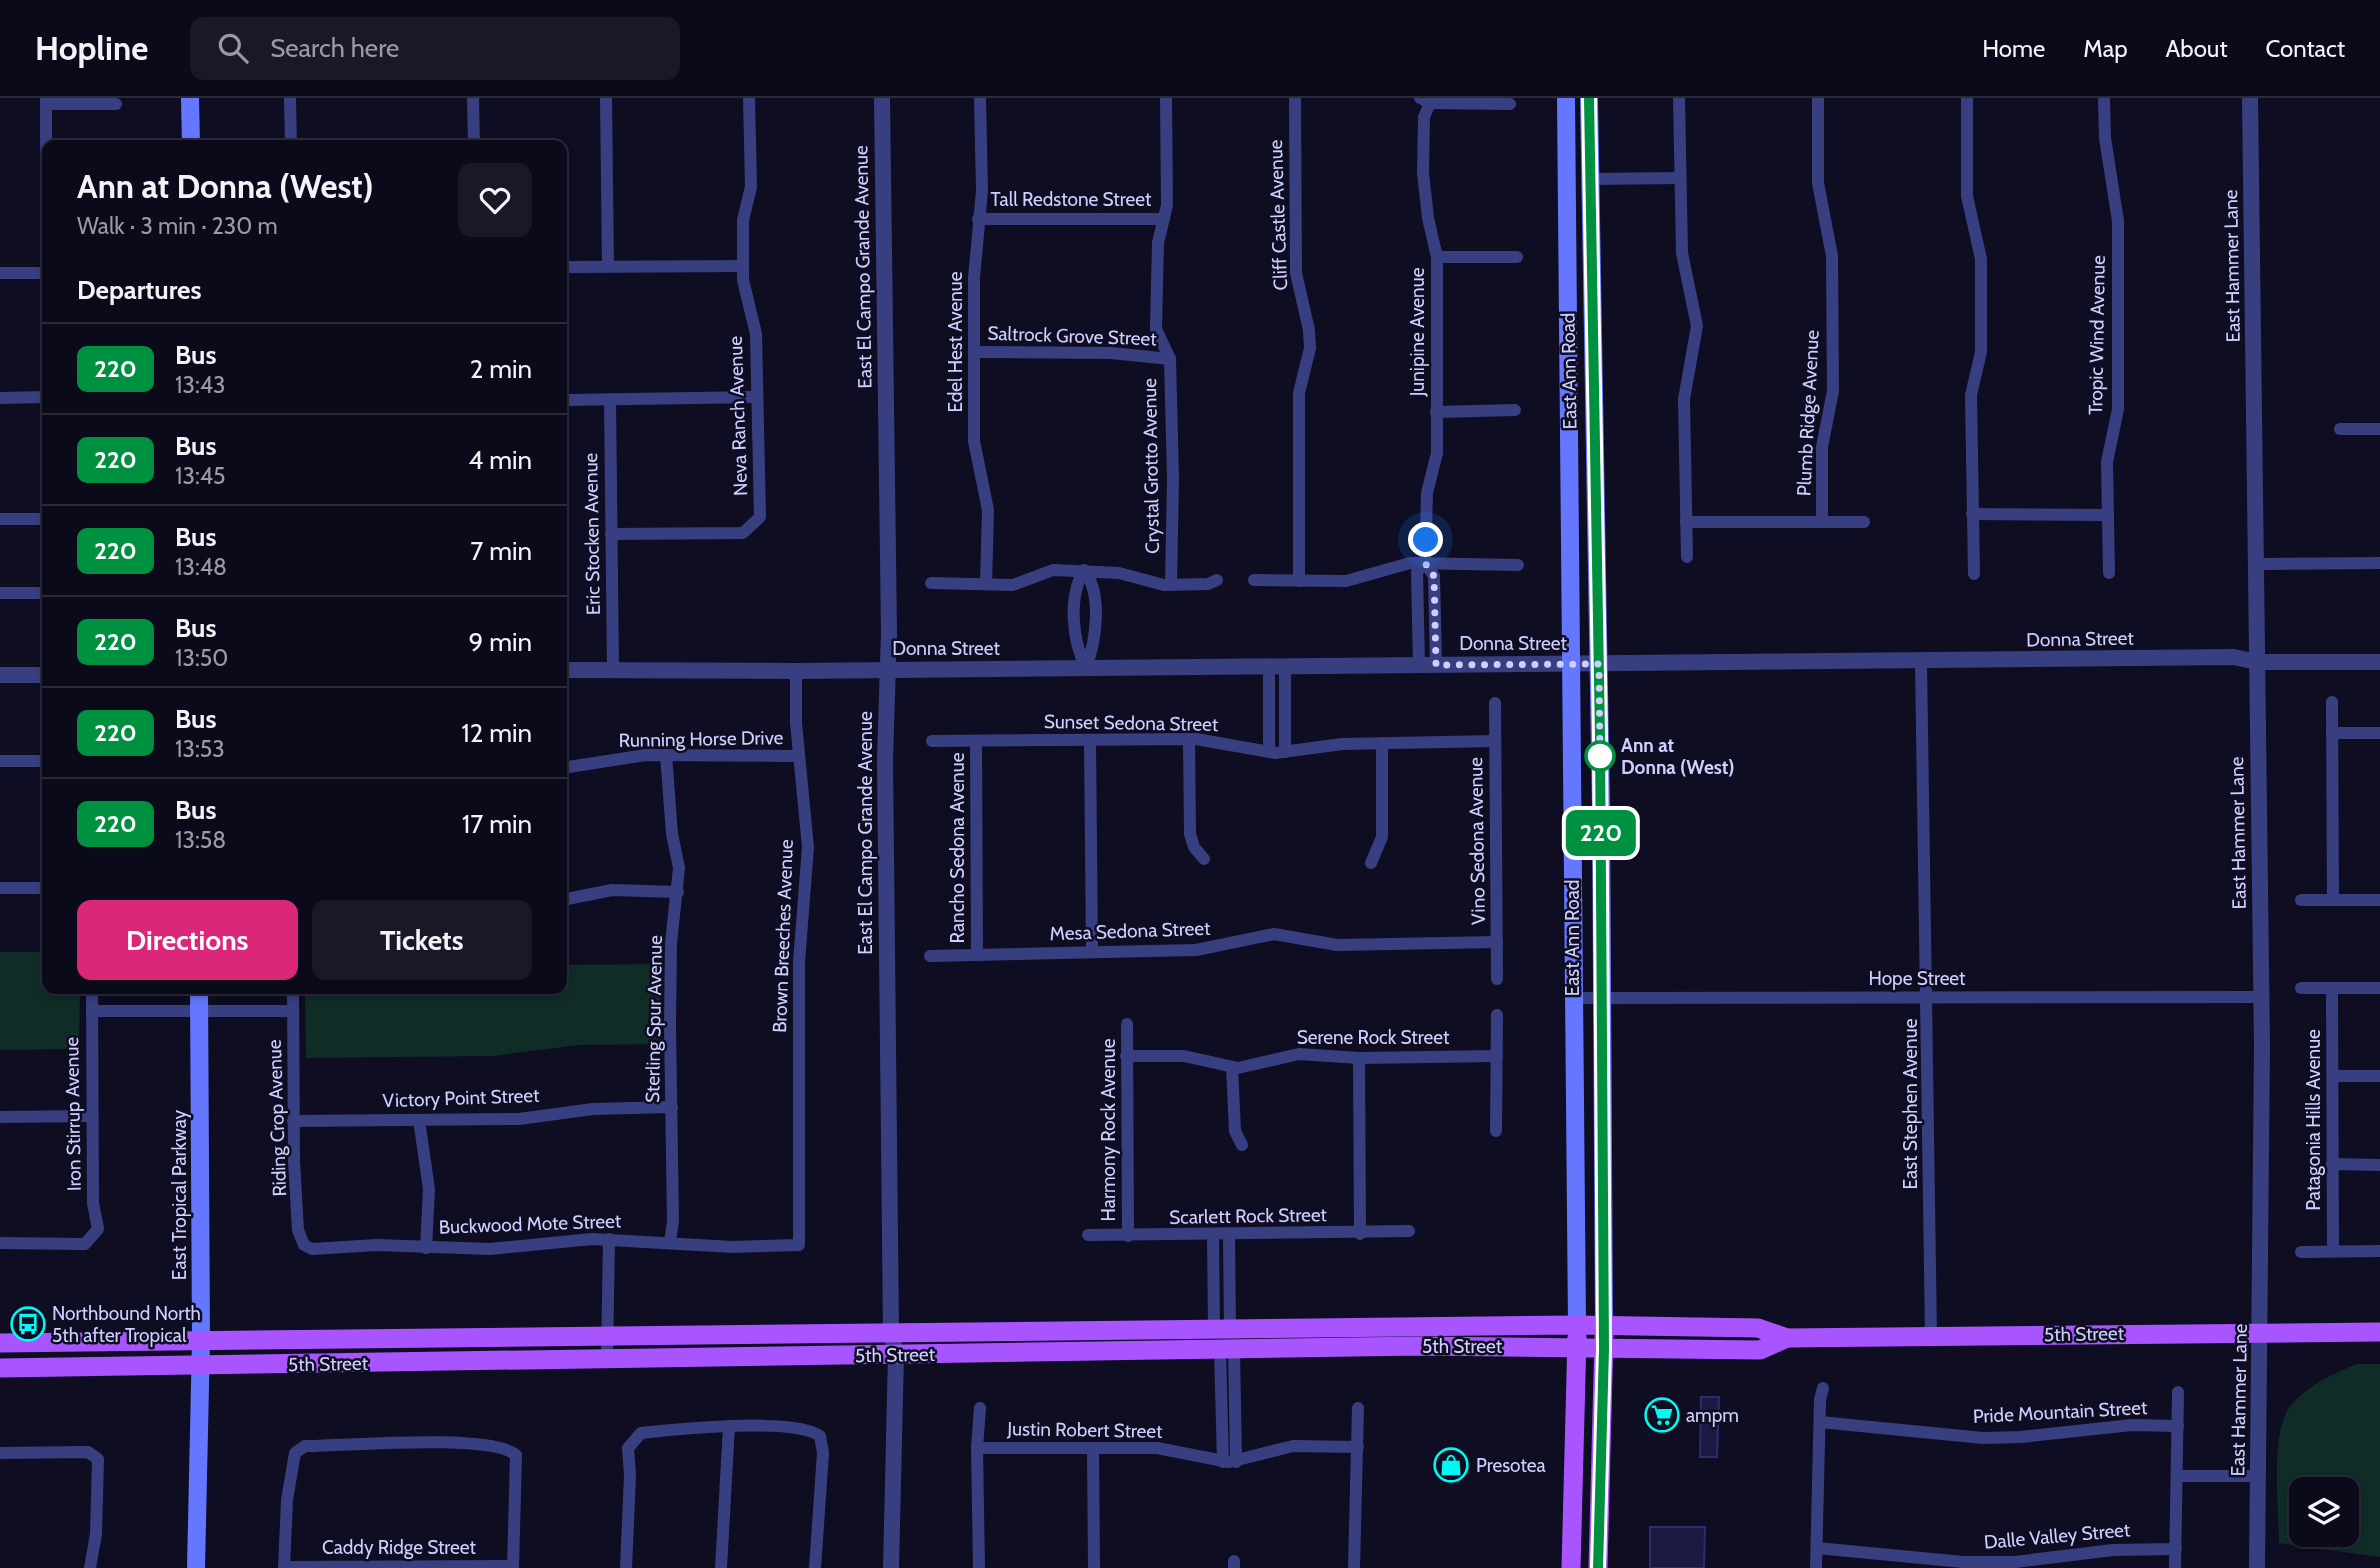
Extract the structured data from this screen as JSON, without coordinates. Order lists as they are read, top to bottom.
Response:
{
  "streets": {
    "main road": ["East Ann Road", "East Tropical Parkway", "5th Street"],
    "street": [
      "Tall Redstone Street",
      "Cliff Castle Avenue",
      "East Hammer Lane",
      "East El Campo Grande Avenue",
      "Junipine Avenue",
      "Tropic Wind Avenue",
      "Saltrock Grove Street",
      "Edel Hest Avenue",
      "Plumb Ridge Avenue",
      "Neva Ranch Avenue",
      "Crystal Grotto Avenue",
      "Eric Stocken Avenue",
      "Donna Street",
      "Sunset Sedona Street",
      "Running Horse Drive",
      "Vino Sedona Avenue",
      "Rancho Sedona Avenue",
      "Mesa Sedona Street",
      "Brown Breeches Avenue",
      "Hope Street",
      "Sterling Spur Avenue",
      "Serene Rock Street",
      "Victory Point Street",
      "East Stephen Avenue",
      "Iron Stirrup Avenue",
      "Riding Crop Avenue",
      "Patagonia Hills Avenue",
      "Harmony Rock Avenue",
      "Scarlett Rock Street",
      "Buckwood Mote Street",
      "Pride Mountain Street",
      "Justin Robert Street",
      "Dalle Valley Street",
      "Caddy Ridge Street"
    ]
  },
  "crossings": [
    ["Tall Redstone Street", "Edel Hest Avenue"],
    ["Tall Redstone Street", "Crystal Grotto Avenue"],
    ["East Hammer Lane", "Donna Street"],
    ["East Hammer Lane", "Hope Street"],
    ["East Hammer Lane", "5th Street"],
    ["East El Campo Grande Avenue", "Donna Street"],
    ["East El Campo Grande Avenue", "5th Street"],
    ["Junipine Avenue", "Donna Street"],
    ["Saltrock Grove Street", "Edel Hest Avenue"],
    ["Saltrock Grove Street", "Crystal Grotto Avenue"],
    ["East Ann Road", "Donna Street"],
    ["East Ann Road", "Hope Street"],
    ["East Ann Road", "5th Street"],
    ["Neva Ranch Avenue", "Eric Stocken Avenue"],
    ["Eric Stocken Avenue", "Donna Street"],
    ["Donna Street", "Brown Breeches Avenue"],
    ["Donna Street", "East Stephen Avenue"],
    ["Sunset Sedona Street", "Vino Sedona Avenue"],
    ["Sunset Sedona Street", "Rancho Sedona Avenue"],
    ["Running Horse Drive", "Brown Breeches Avenue"],
    ["Running Horse Drive", "Sterling Spur Avenue"],
    ["Vino Sedona Avenue", "Mesa Sedona Street"],
    ["Rancho Sedona Avenue", "Mesa Sedona Street"],
    ["Brown Breeches Avenue", "Buckwood Mote Street"],
    ["Hope Street", "East Stephen Avenue"],
    ["Sterling Spur Avenue", "Victory Point Street"],
    ["Sterling Spur Avenue", "Buckwood Mote Street"],
    ["Serene Rock Street", "Harmony Rock Avenue"],
    ["Victory Point Street", "Riding Crop Avenue"],
    ["East Stephen Avenue", "5th Street"],
    ["Riding Crop Avenue", "Buckwood Mote Street"],
    ["Harmony Rock Avenue", "Scarlett Rock Street"],
    ["East Tropical Parkway", "5th Street"]
  ],
  "places": {
    "other": ["Ann at Donna (West)"],
    "bus stop": ["Northbound North 5th after Tropical"],
    "supermarket": ["ampm"],
    "shop": ["Presotea"]
  },
  "lines": ["bus line 220"],
  "page": {
    "header": "Hopline",
    "search": "Search here",
    "nav": [
      "Home",
      "Map",
      "About",
      "Contact"
    ],
    "on_map": "220",
    "heading": [
      ["Ann at Donna (West)", "Walk · 3 min · 230 m"],
      "Departures"
    ],
    "list": [
      {
        "mark": "220",
        "name": "Bus",
        "note": "13:43",
        "value": "2 min"
      },
      {
        "mark": "220",
        "name": "Bus",
        "note": "13:45",
        "value": "4 min"
      },
      {
        "mark": "220",
        "name": "Bus",
        "note": "13:48",
        "value": "7 min"
      },
      {
        "mark": "220",
        "name": "Bus",
        "note": "13:50",
        "value": "9 min"
      },
      {
        "mark": "220",
        "name": "Bus",
        "note": "13:53",
        "value": "12 min"
      },
      {
        "mark": "220",
        "name": "Bus",
        "note": "13:58",
        "value": "17 min"
      }
    ],
    "buttons": ["Directions", "Tickets"]
  }
}
